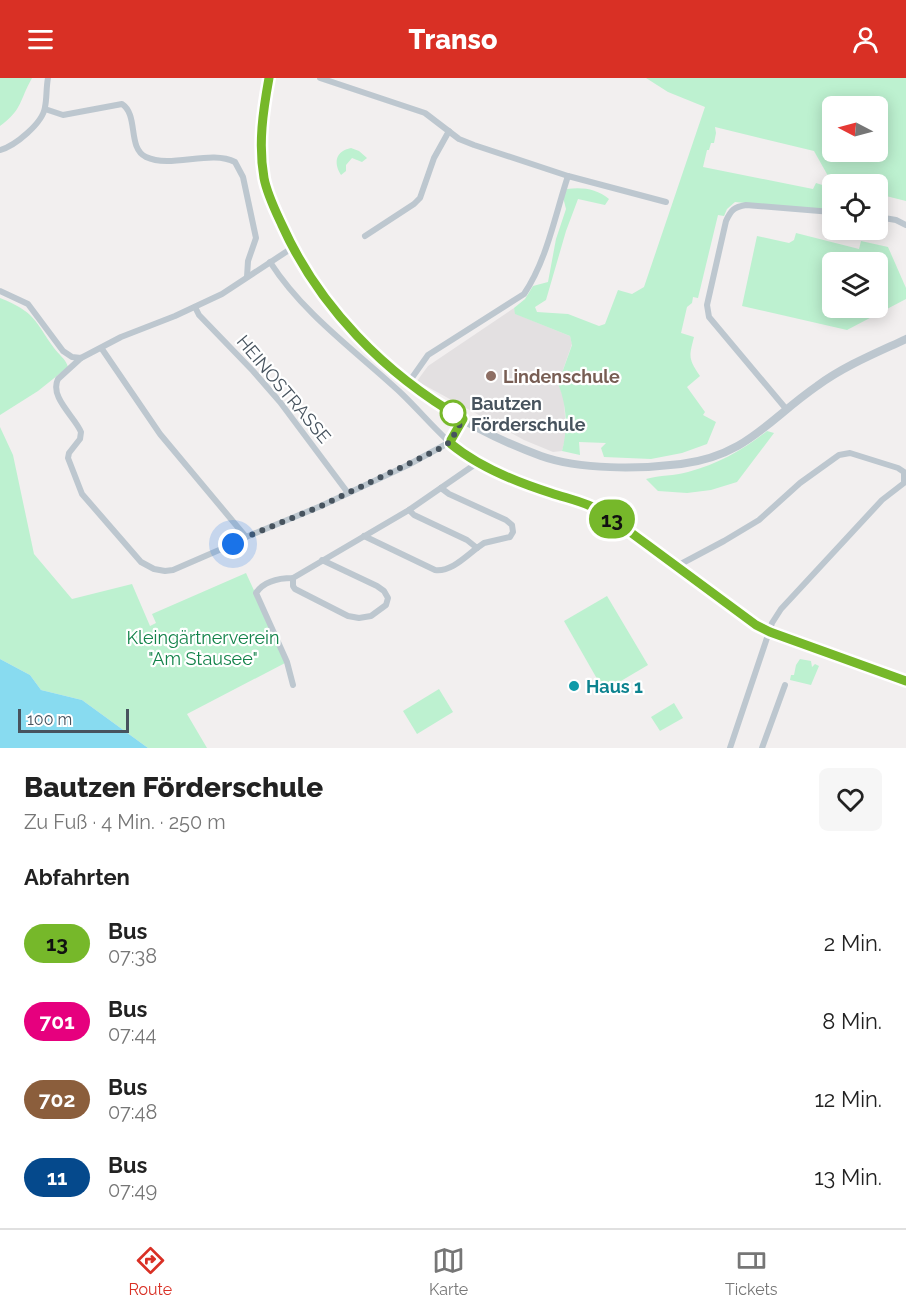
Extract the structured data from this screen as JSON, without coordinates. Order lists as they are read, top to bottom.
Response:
{
  "streets": {
    "street": ["HEINOSTRASSE"]
  },
  "parks": ["Kleingärtnerverein \"Am Stausee\""],
  "places": ["Lindenschule", "Bautzen Förderschule", "Haus 1"],
  "lines": ["bus line 13"],
  "scale_bar": "100 m",
  "north": "left",
  "page": {
    "header": "Transo",
    "on_map": "13",
    "scale": "100 m",
    "heading": [
      ["Bautzen Förderschule", "Zu Fuß · 4 Min. · 250 m"],
      "Abfahrten"
    ],
    "list": [
      {
        "mark": "13",
        "name": "Bus",
        "note": "07:38",
        "value": "2 Min."
      },
      {
        "mark": "701",
        "name": "Bus",
        "note": "07:44",
        "value": "8 Min."
      },
      {
        "mark": "702",
        "name": "Bus",
        "note": "07:48",
        "value": "12 Min."
      },
      {
        "mark": "11",
        "name": "Bus",
        "note": "07:49",
        "value": "13 Min."
      }
    ],
    "tabs": ["Route", "Karte", "Tickets"]
  }
}
